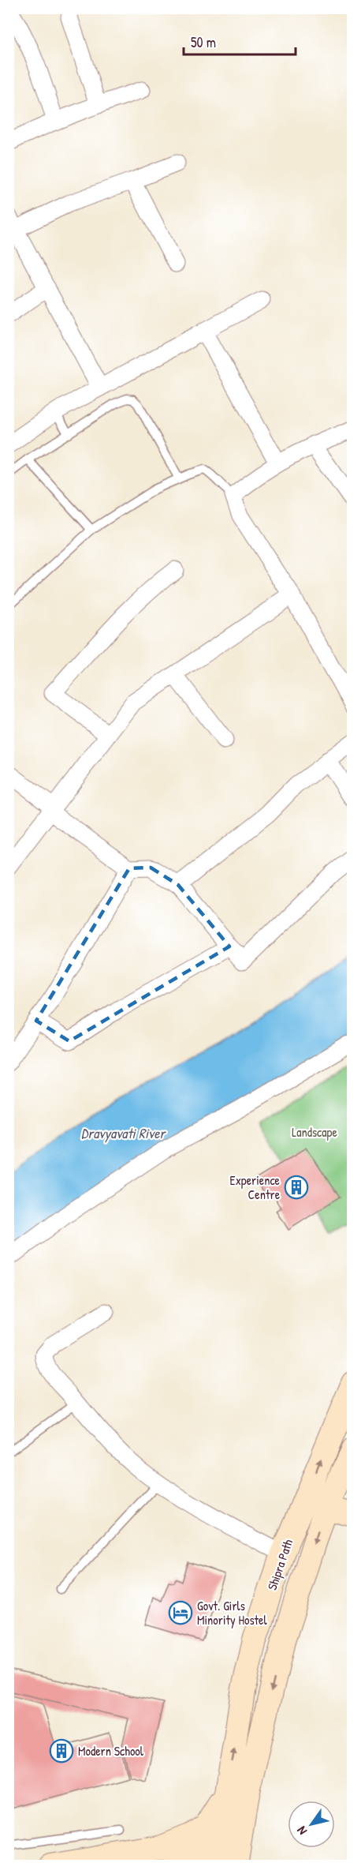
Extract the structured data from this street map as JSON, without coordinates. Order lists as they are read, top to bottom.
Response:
{
  "streets": {
    "street": ["Shipra Path"]
  },
  "water": ["Dravyavati River"],
  "parks": ["Landscape"],
  "places": {
    "building": ["Experience Centre", "Modern School"],
    "hotel": ["Govt. Girls Minority Hostel"]
  },
  "scale_bar": "50 m",
  "north": "bottom left"
}
